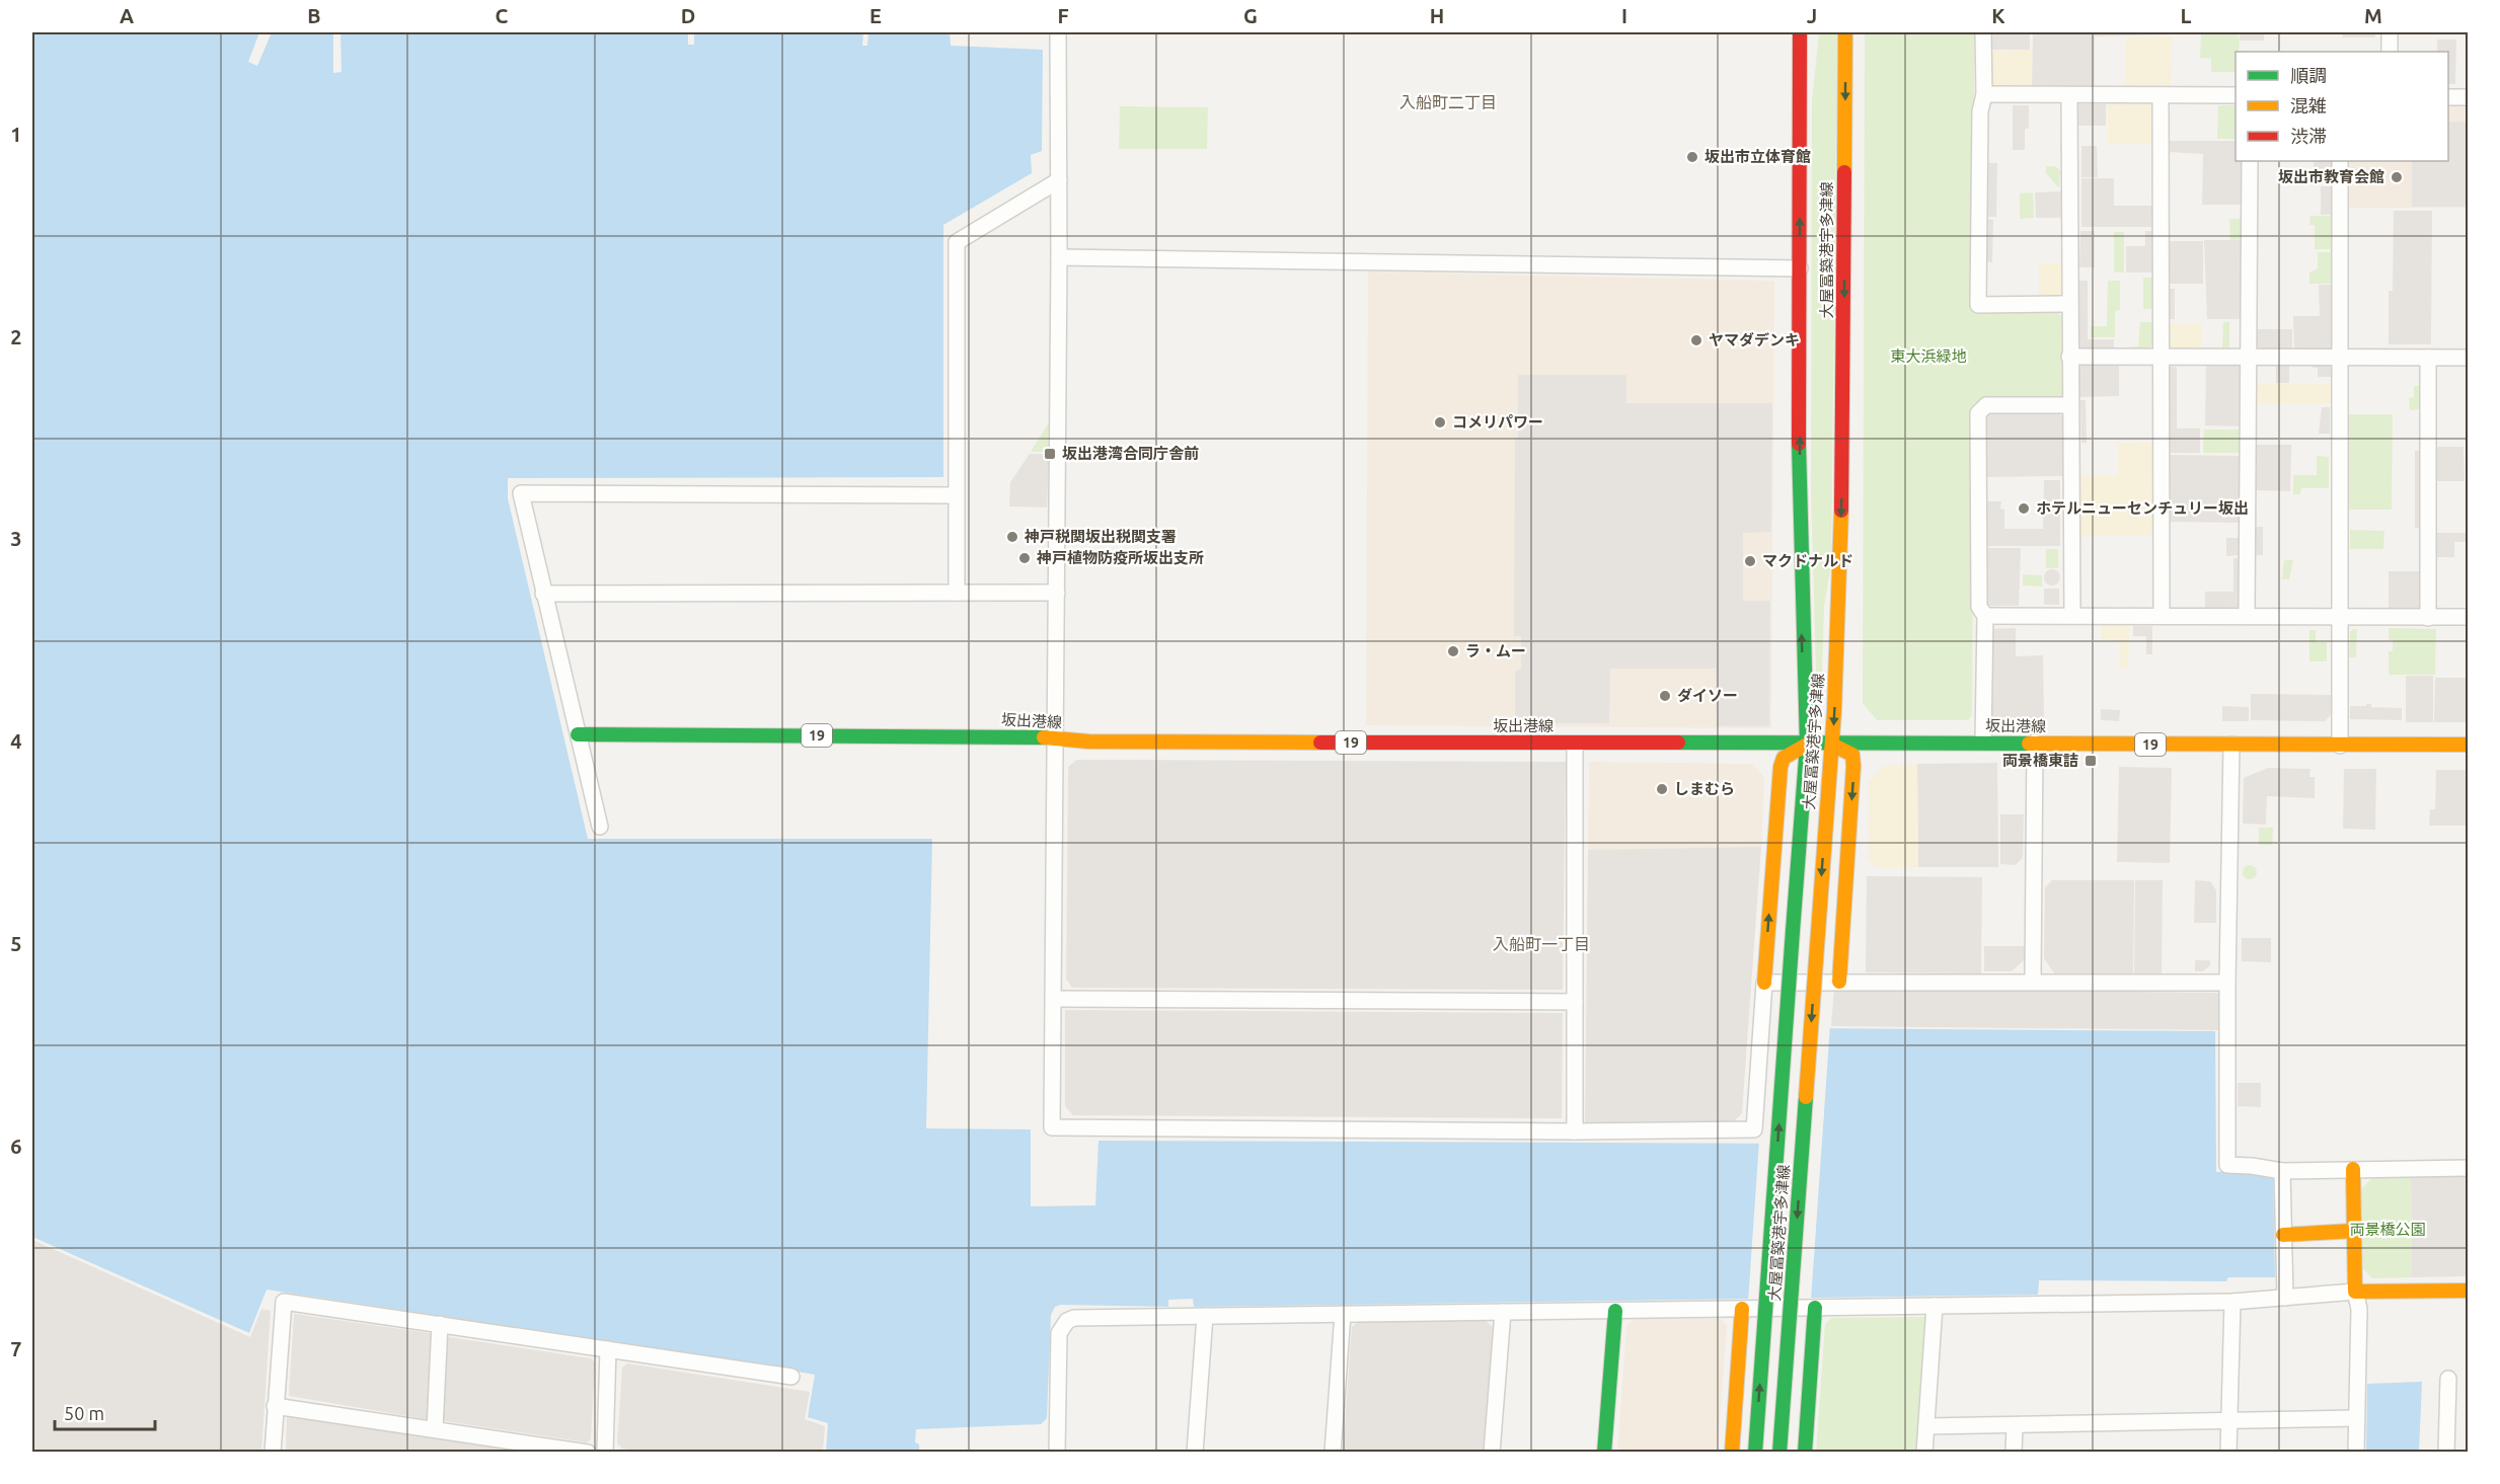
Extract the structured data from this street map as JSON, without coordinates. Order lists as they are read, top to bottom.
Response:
{
  "streets": {
    "main road": ["大屋冨築港宇多津線", "坂出港線", "19"]
  },
  "crossings": [
    ["大屋冨築港宇多津線", "坂出港線"]
  ],
  "districts": ["入船町二丁目", "入船町一丁目"],
  "parks": ["東大浜緑地", "両景橋公園"],
  "places": {
    "other": [
      "坂出市立体育館",
      "坂出市教育会館",
      "ヤマダデンキ",
      "コメリパワー",
      "ホテルニューセンチュリー坂出",
      "神戸税関坂出税関支署",
      "神戸植物防疫所坂出支所",
      "マクドナルド",
      "ラ・ムー",
      "ダイソー",
      "しまむら"
    ],
    "transit": ["坂出港湾合同庁舎前", "両景橋東詰"]
  },
  "legend": ["順調", "混雑", "渋滞"],
  "scale_bar": "50 m",
  "grid": {
    "columns": [
      "A",
      "B",
      "C",
      "D",
      "E",
      "F",
      "G",
      "H",
      "I",
      "J",
      "K",
      "L",
      "M"
    ],
    "rows": [
      "1",
      "2",
      "3",
      "4",
      "5",
      "6",
      "7"
    ]
  }
}
